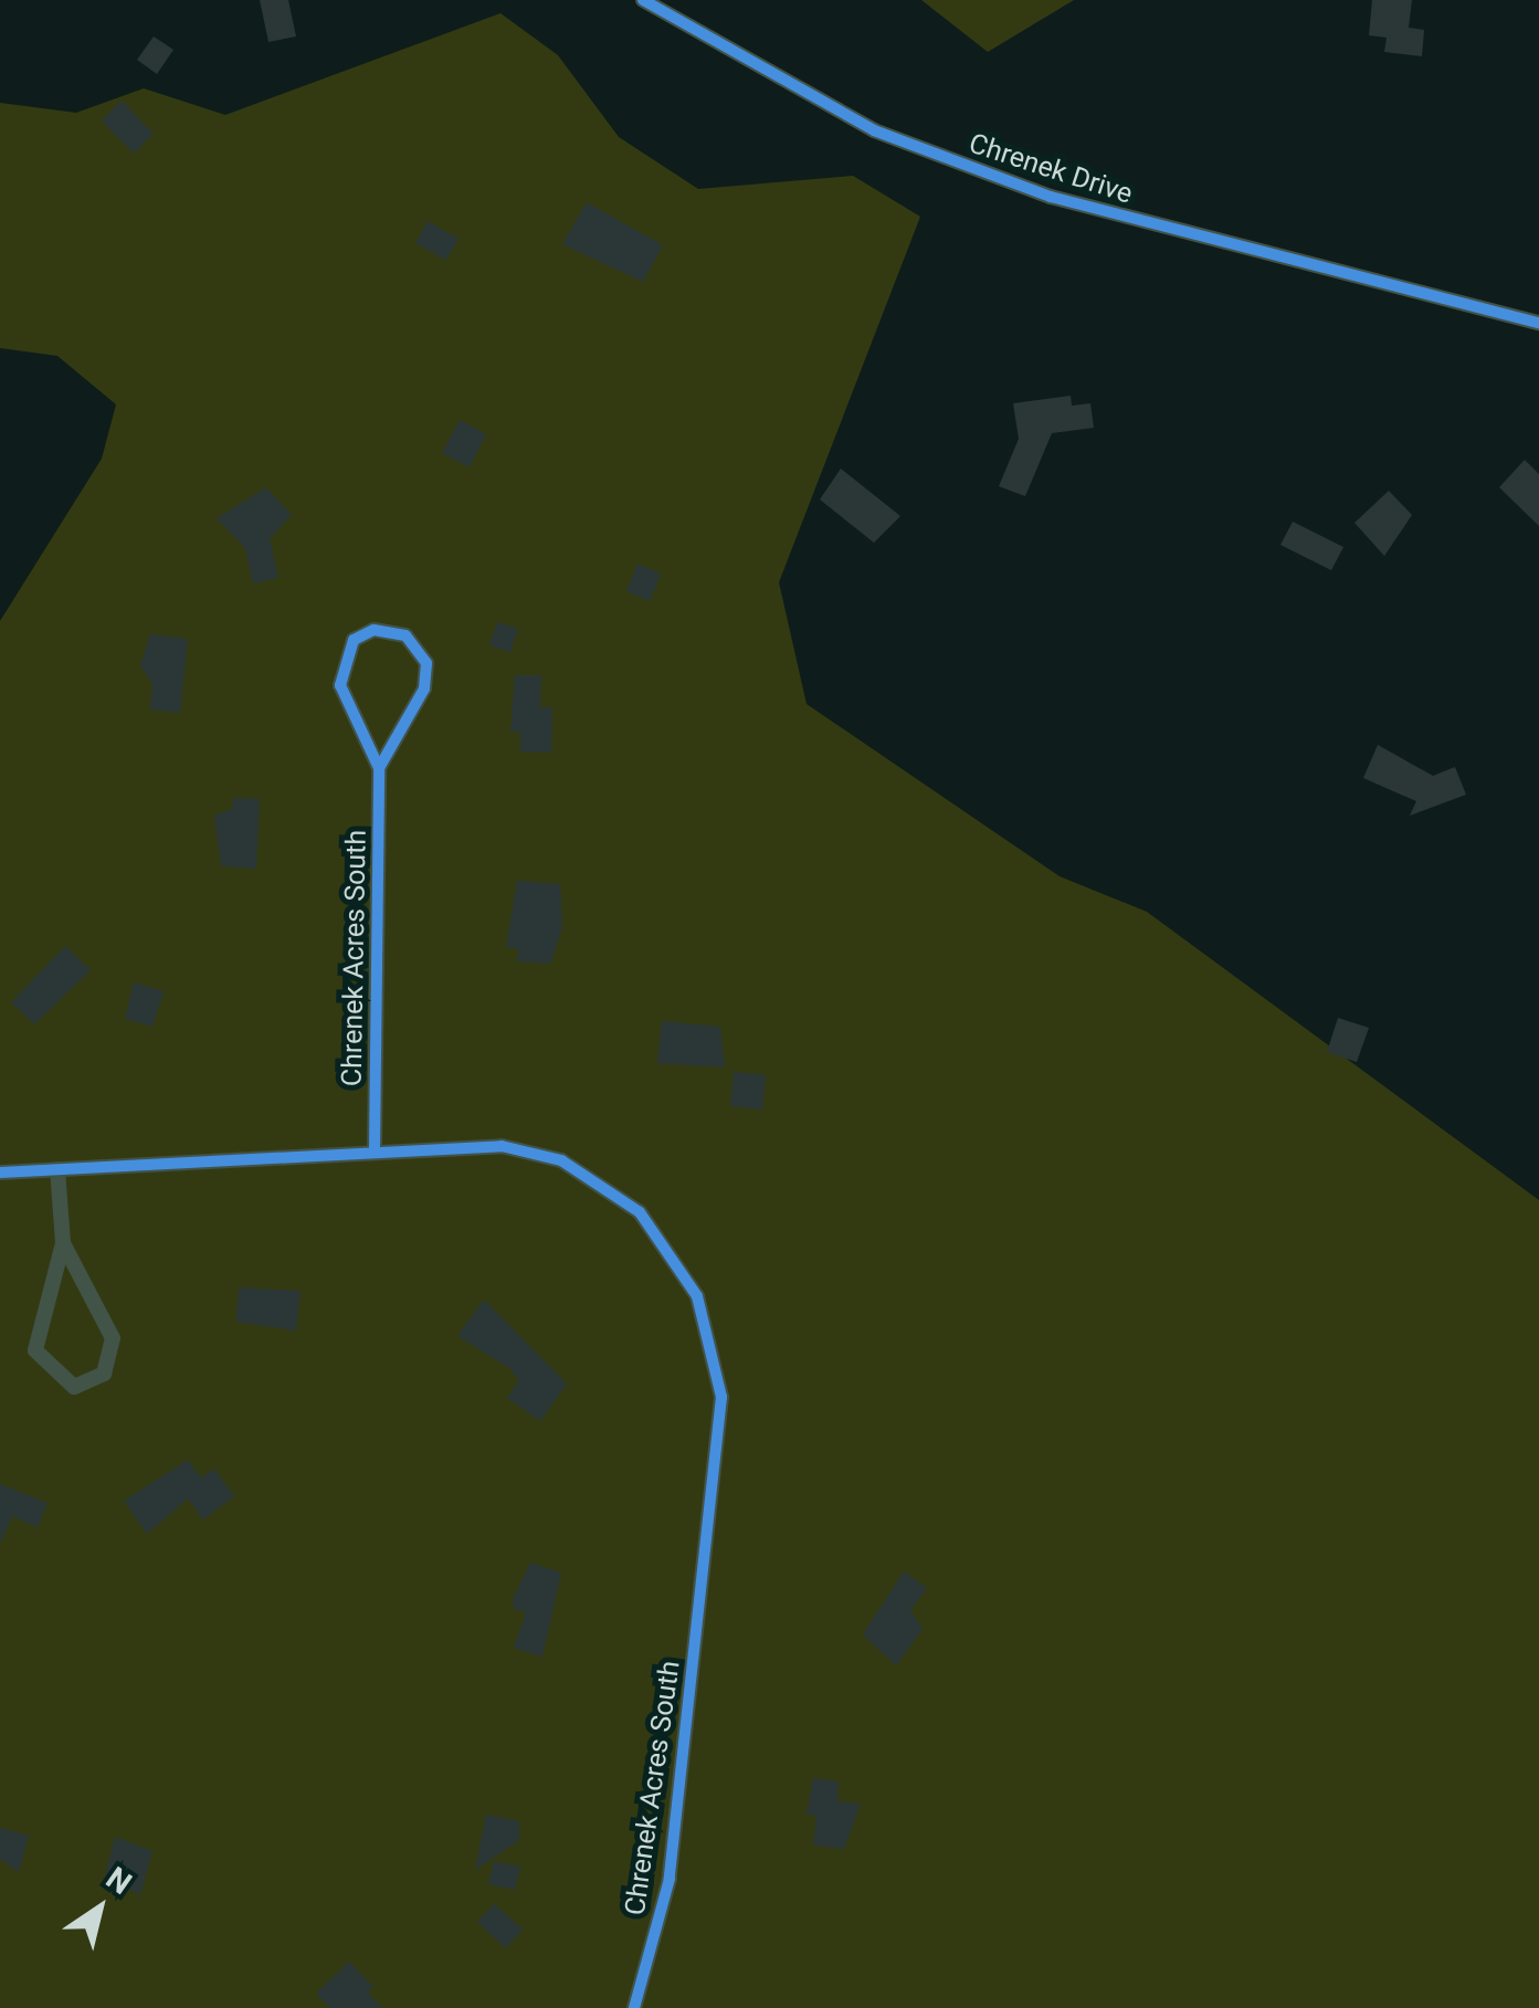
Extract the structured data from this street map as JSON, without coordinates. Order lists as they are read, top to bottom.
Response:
{
  "streets": {
    "street": ["Chrenek Drive", "Chrenek Acres South"]
  },
  "north": "top right"
}
